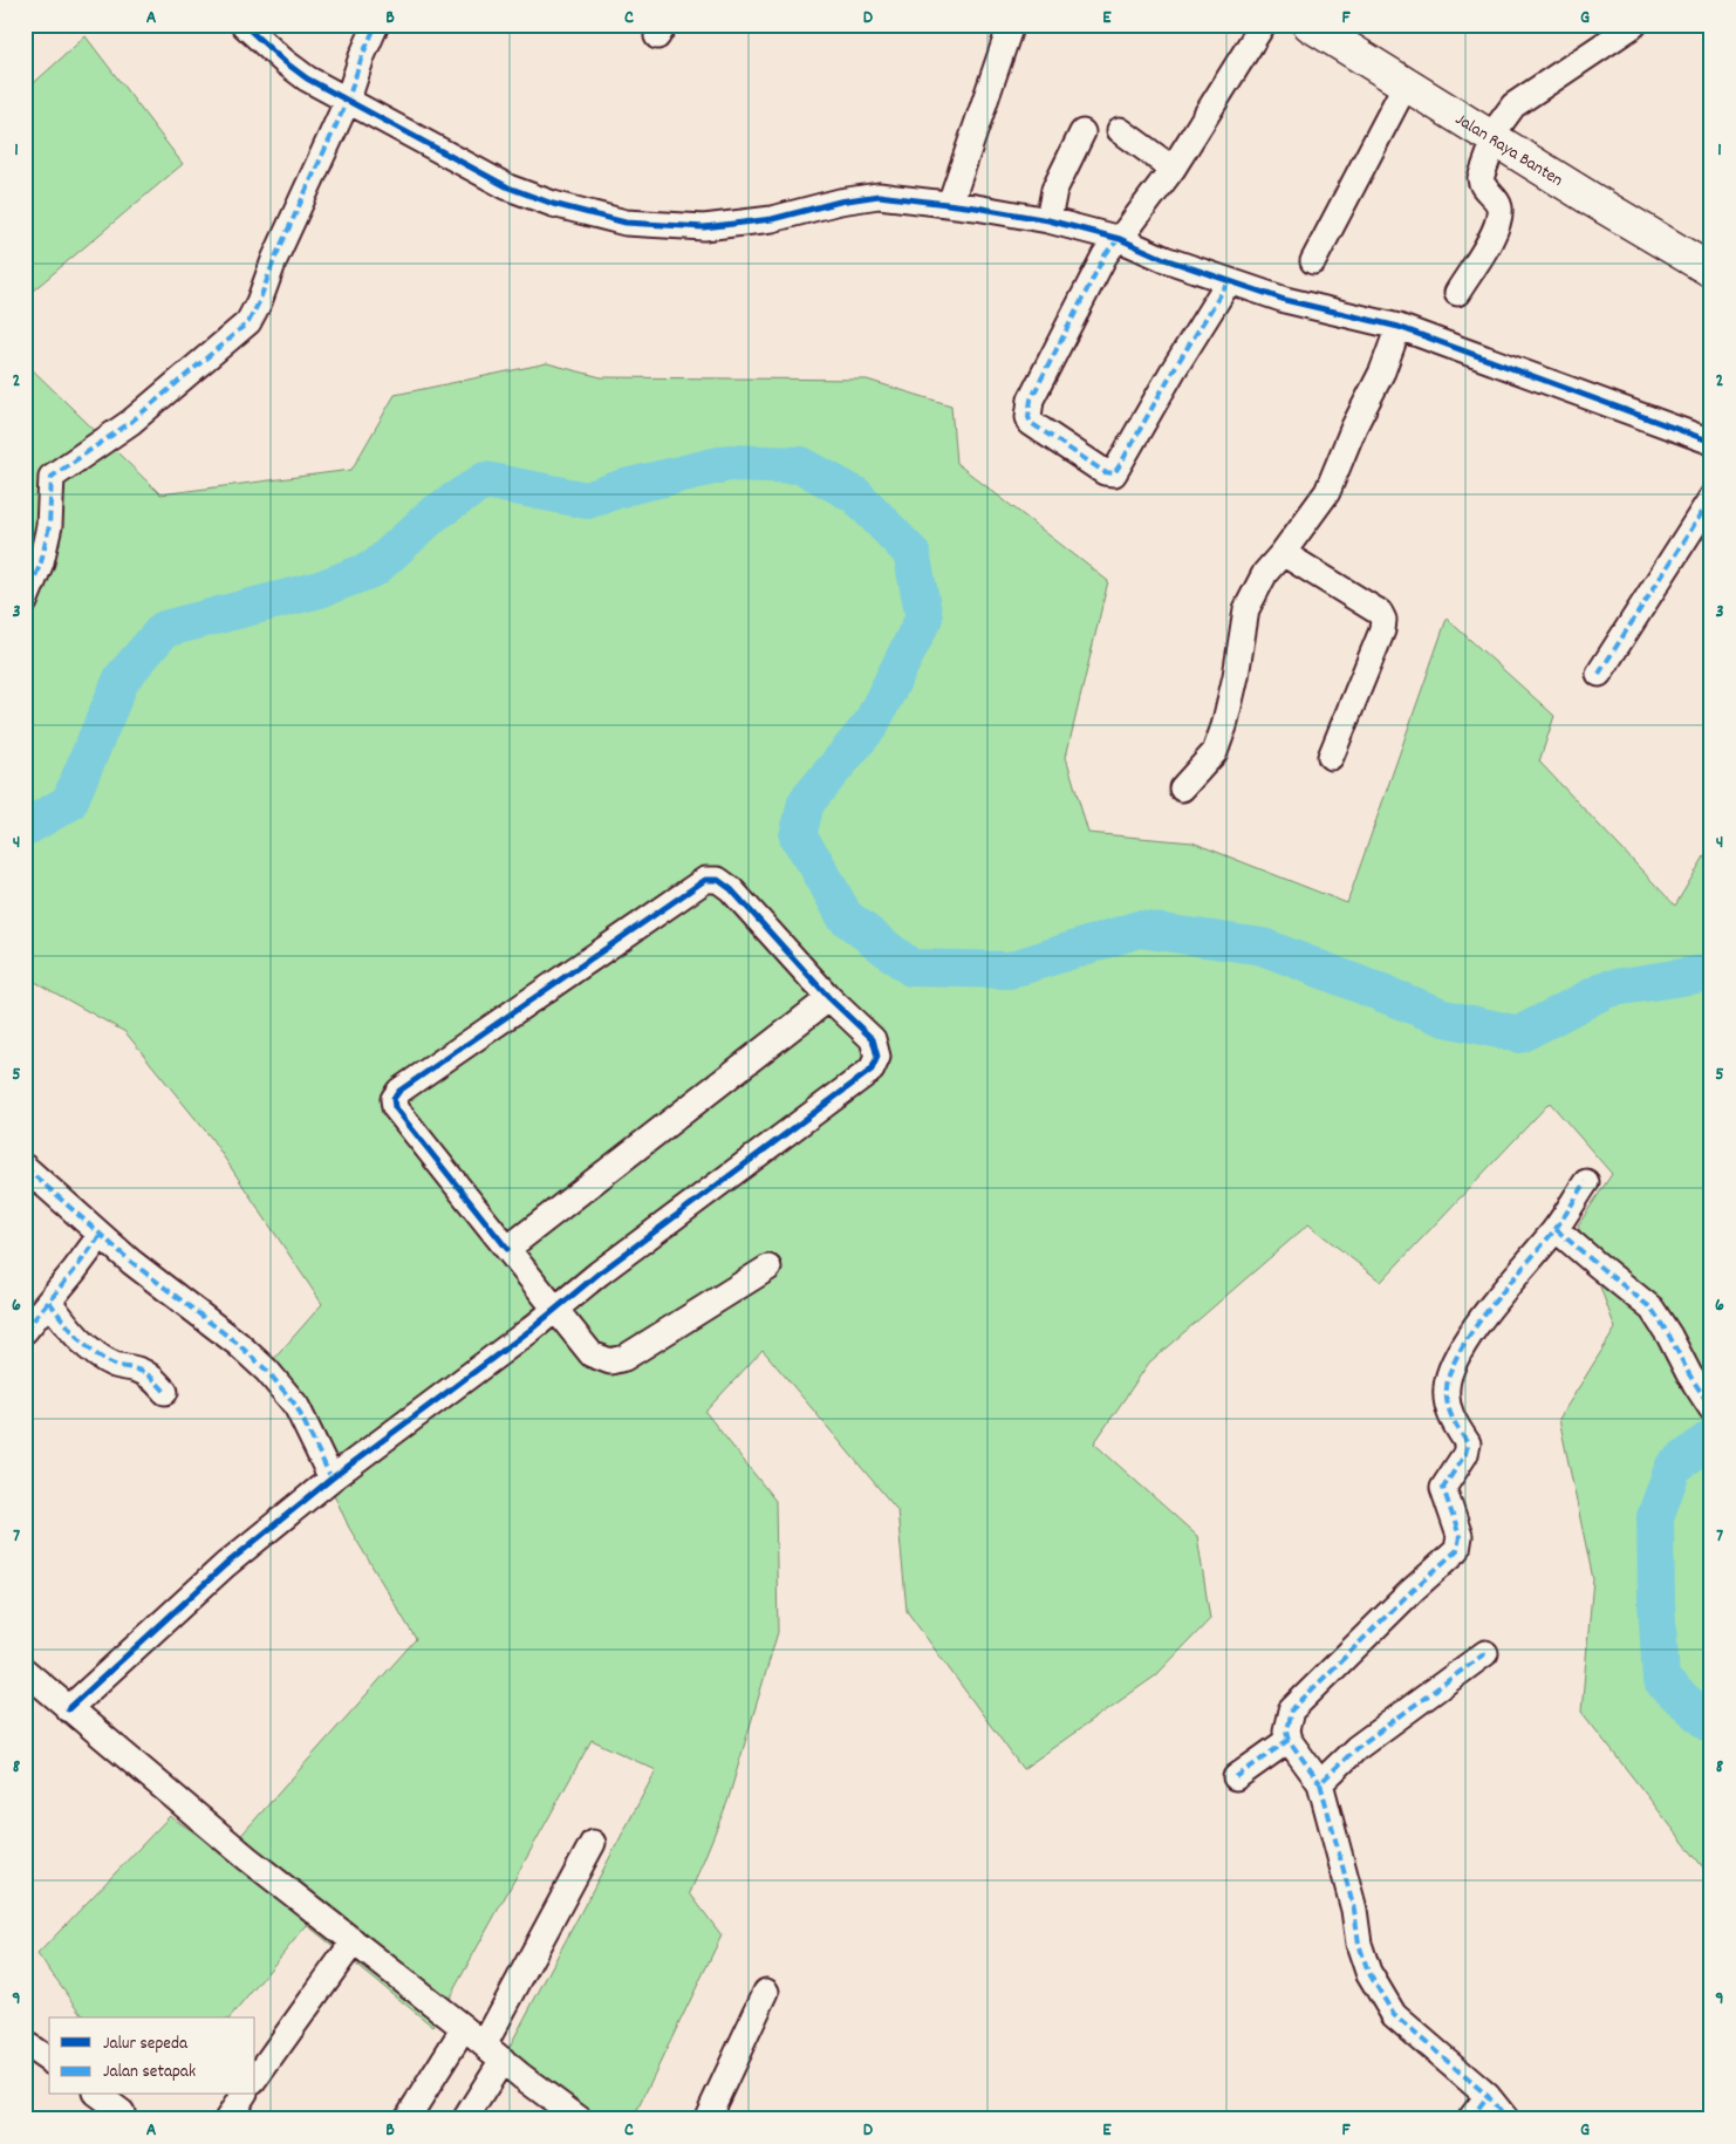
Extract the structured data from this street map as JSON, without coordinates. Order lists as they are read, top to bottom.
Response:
{
  "streets": {
    "main road": ["Jalan Raya Banten"]
  },
  "legend": ["Jalur sepeda", "Jalan setapak"],
  "grid": {
    "columns": [
      "A",
      "B",
      "C",
      "D",
      "E",
      "F",
      "G"
    ],
    "rows": [
      "1",
      "2",
      "3",
      "4",
      "5",
      "6",
      "7",
      "8",
      "9"
    ]
  }
}
